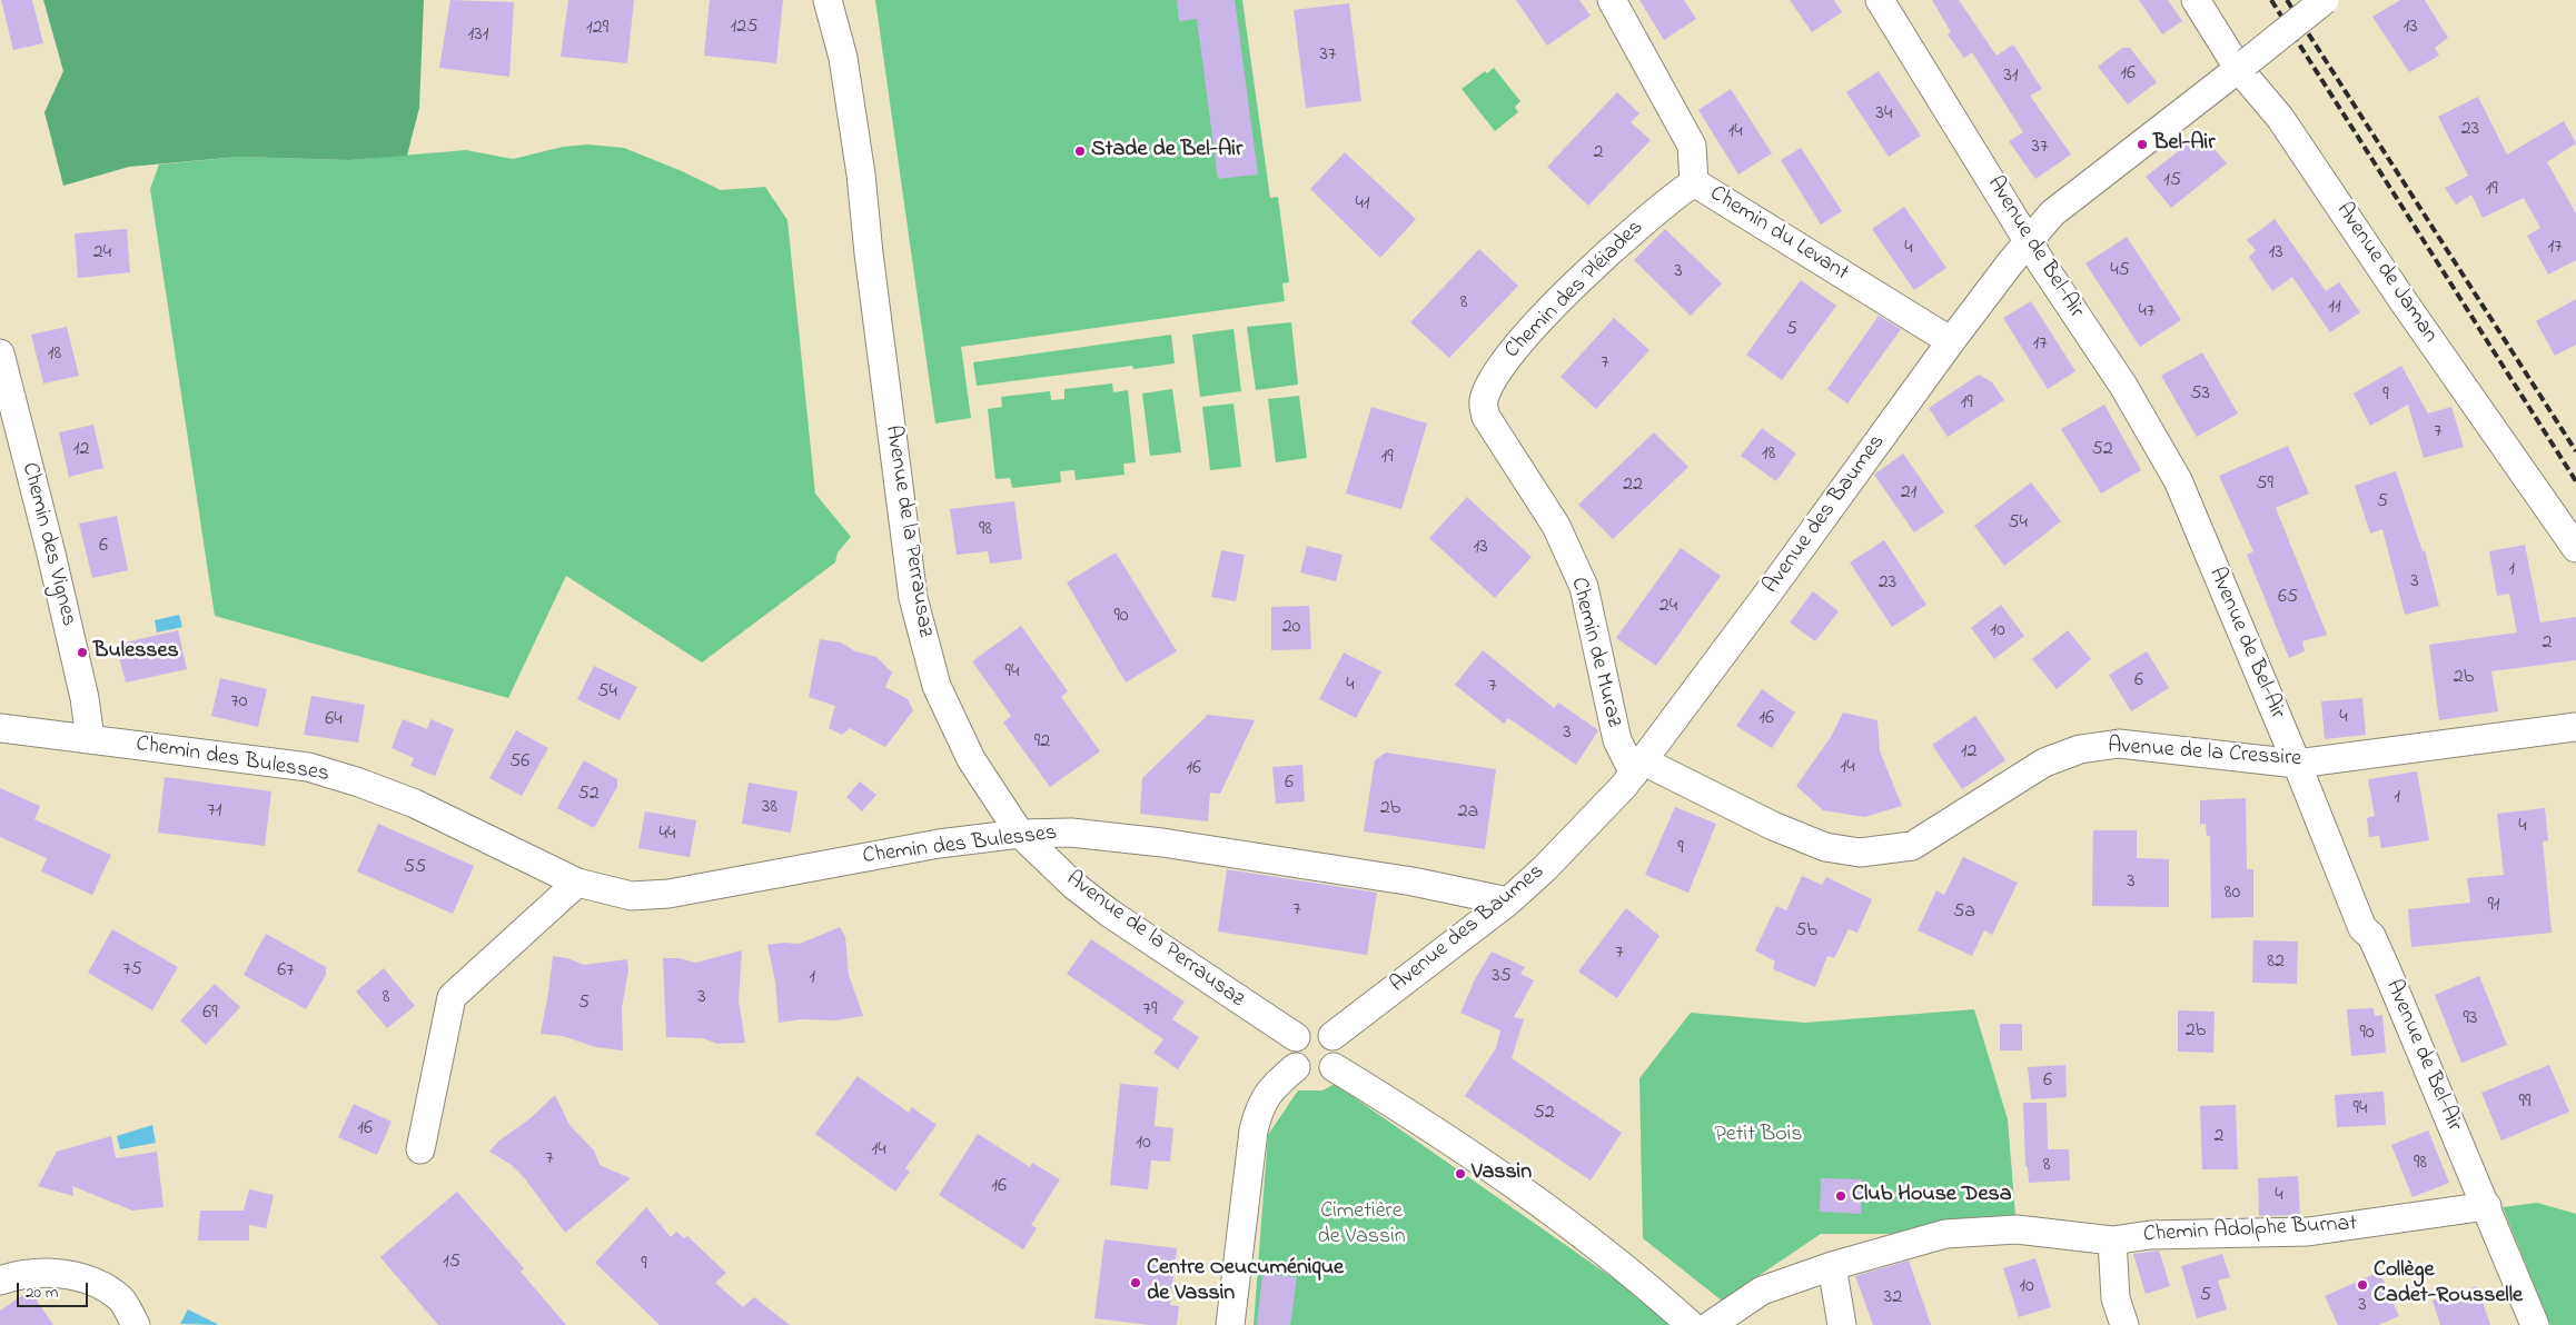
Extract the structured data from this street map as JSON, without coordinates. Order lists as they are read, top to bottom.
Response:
{
  "streets": {
    "street": [
      "Chemin du Levant",
      "Avenue de Bel-Air",
      "Avenue de Jaman",
      "Chemin des Pléiades",
      "Avenue des Baumes",
      "Avenue de la Perrausaz",
      "Chemin des Vignes",
      "Chemin de Muraz",
      "Avenue de la Cressire",
      "Chemin des Bulesses",
      "Chemin Adolphe Burnat"
    ]
  },
  "crossings": [
    ["Chemin du Levant", "Chemin des Pléiades"],
    ["Chemin du Levant", "Avenue des Baumes"],
    ["Avenue de Bel-Air", "Avenue des Baumes"],
    ["Avenue de Bel-Air", "Avenue de la Cressire"],
    ["Avenue de Bel-Air", "Chemin Adolphe Burnat"],
    ["Avenue de Jaman", "Avenue des Baumes"],
    ["Chemin des Pléiades", "Chemin de Muraz"],
    ["Avenue des Baumes", "Avenue de la Perrausaz"],
    ["Avenue des Baumes", "Chemin de Muraz"],
    ["Avenue des Baumes", "Avenue de la Cressire"],
    ["Avenue des Baumes", "Chemin des Bulesses"],
    ["Avenue de la Perrausaz", "Chemin des Bulesses"],
    ["Chemin des Vignes", "Chemin des Bulesses"],
    ["Chemin de Muraz", "Avenue de la Cressire"]
  ],
  "parks": ["Petit Bois", "Cimetière de Vassin"],
  "places": [
    "Bel-Air",
    "Stade de Bel-Air",
    "Bulesses",
    "Vassin",
    "Club House Desa",
    "Centre Oeucuménique de Vassin",
    "Collège Cadet-Rousselle"
  ],
  "house_numbers": [
    "125",
    "13",
    "129",
    "131",
    "37",
    "16",
    "31",
    "34",
    "23",
    "14",
    "37",
    "2",
    "15",
    "19",
    "41",
    "17",
    "4",
    "24",
    "13",
    "45",
    "3",
    "8",
    "11",
    "47",
    "5",
    "17",
    "18",
    "7",
    "53",
    "9",
    "19",
    "7",
    "12",
    "52",
    "18",
    "19",
    "59",
    "22",
    "21",
    "5",
    "54",
    "98",
    "6",
    "13",
    "1",
    "3",
    "23",
    "65",
    "24",
    "90",
    "20",
    "10",
    "2",
    "94",
    "2b",
    "6",
    "4",
    "7",
    "54",
    "70",
    "4",
    "16",
    "64",
    "3",
    "92",
    "12",
    "56",
    "14",
    "16",
    "6",
    "52",
    "1",
    "38",
    "2b",
    "71",
    "2a",
    "4",
    "44",
    "9",
    "55",
    "3",
    "80",
    "91",
    "7",
    "5a",
    "5b",
    "7",
    "82",
    "75",
    "67",
    "35",
    "1",
    "8",
    "3",
    "5",
    "79",
    "69",
    "93",
    "2b",
    "90",
    "6",
    "99",
    "94",
    "52",
    "16",
    "2",
    "10",
    "14",
    "7",
    "98",
    "8",
    "16",
    "4",
    "15",
    "9",
    "10",
    "5",
    "32",
    "3"
  ],
  "scale_bar": "20 m"
}
